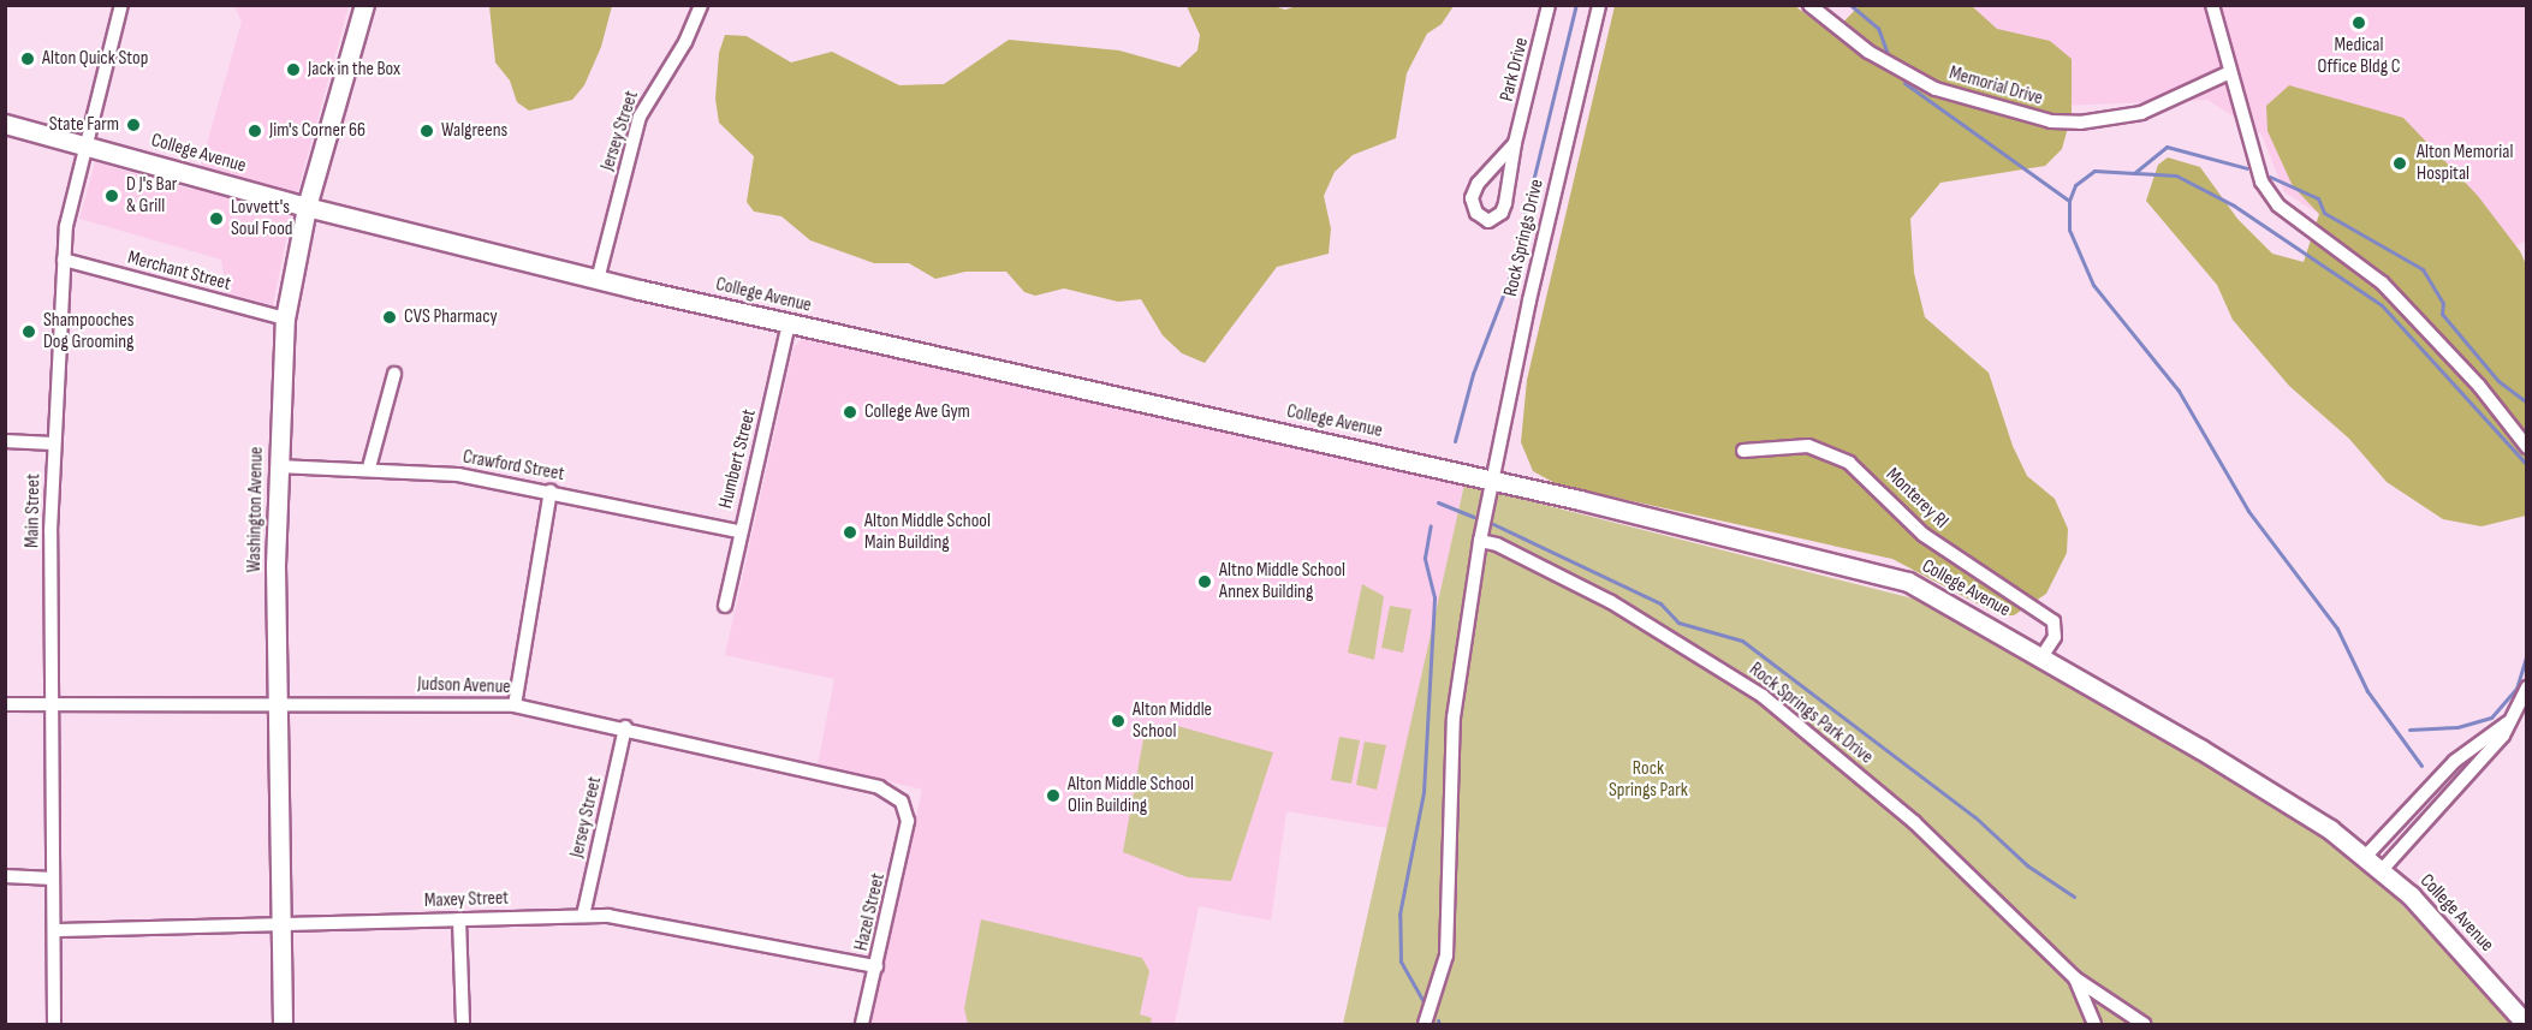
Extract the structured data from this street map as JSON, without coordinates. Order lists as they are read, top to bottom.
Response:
{
  "streets": {
    "main road": ["College Avenue", "Washington Avenue"],
    "street": [
      "Park Drive",
      "Memorial Drive",
      "Jersey Street",
      "Rock Springs Drive",
      "Merchant Street",
      "Humbert Street",
      "Crawford Street",
      "Monterey Rl",
      "Main Street",
      "Judson Avenue",
      "Rock Springs Park Drive",
      "Maxey Street",
      "Hazel Street"
    ]
  },
  "crossings": [
    ["Jersey Street", "College Avenue"],
    ["Jersey Street", "Judson Avenue"],
    ["Jersey Street", "Maxey Street"],
    ["College Avenue", "Rock Springs Drive"],
    ["College Avenue", "Humbert Street"],
    ["College Avenue", "Monterey Rl"],
    ["College Avenue", "Washington Avenue"],
    ["College Avenue", "Main Street"],
    ["Merchant Street", "Washington Avenue"],
    ["Merchant Street", "Main Street"],
    ["Humbert Street", "Crawford Street"],
    ["Crawford Street", "Washington Avenue"],
    ["Washington Avenue", "Judson Avenue"],
    ["Washington Avenue", "Maxey Street"],
    ["Main Street", "Judson Avenue"],
    ["Main Street", "Maxey Street"],
    ["Judson Avenue", "Hazel Street"],
    ["Maxey Street", "Hazel Street"]
  ],
  "parks": ["Rock Springs Park"],
  "places": [
    "Medical Office Bldg C",
    "Alton Quick Stop",
    "Jack in the Box",
    "State Farm",
    "Jim's Corner 66",
    "Walgreens",
    "Alton Memorial Hospital",
    "D J's Bar & Grill",
    "Lovvett's Soul Food",
    "CVS Pharmacy",
    "Shampooches Dog Grooming",
    "College Ave Gym",
    "Alton Middle School Main Building",
    "Altno Middle School Annex Building",
    "Alton Middle School",
    "Alton Middle School Olin Building"
  ]
}
